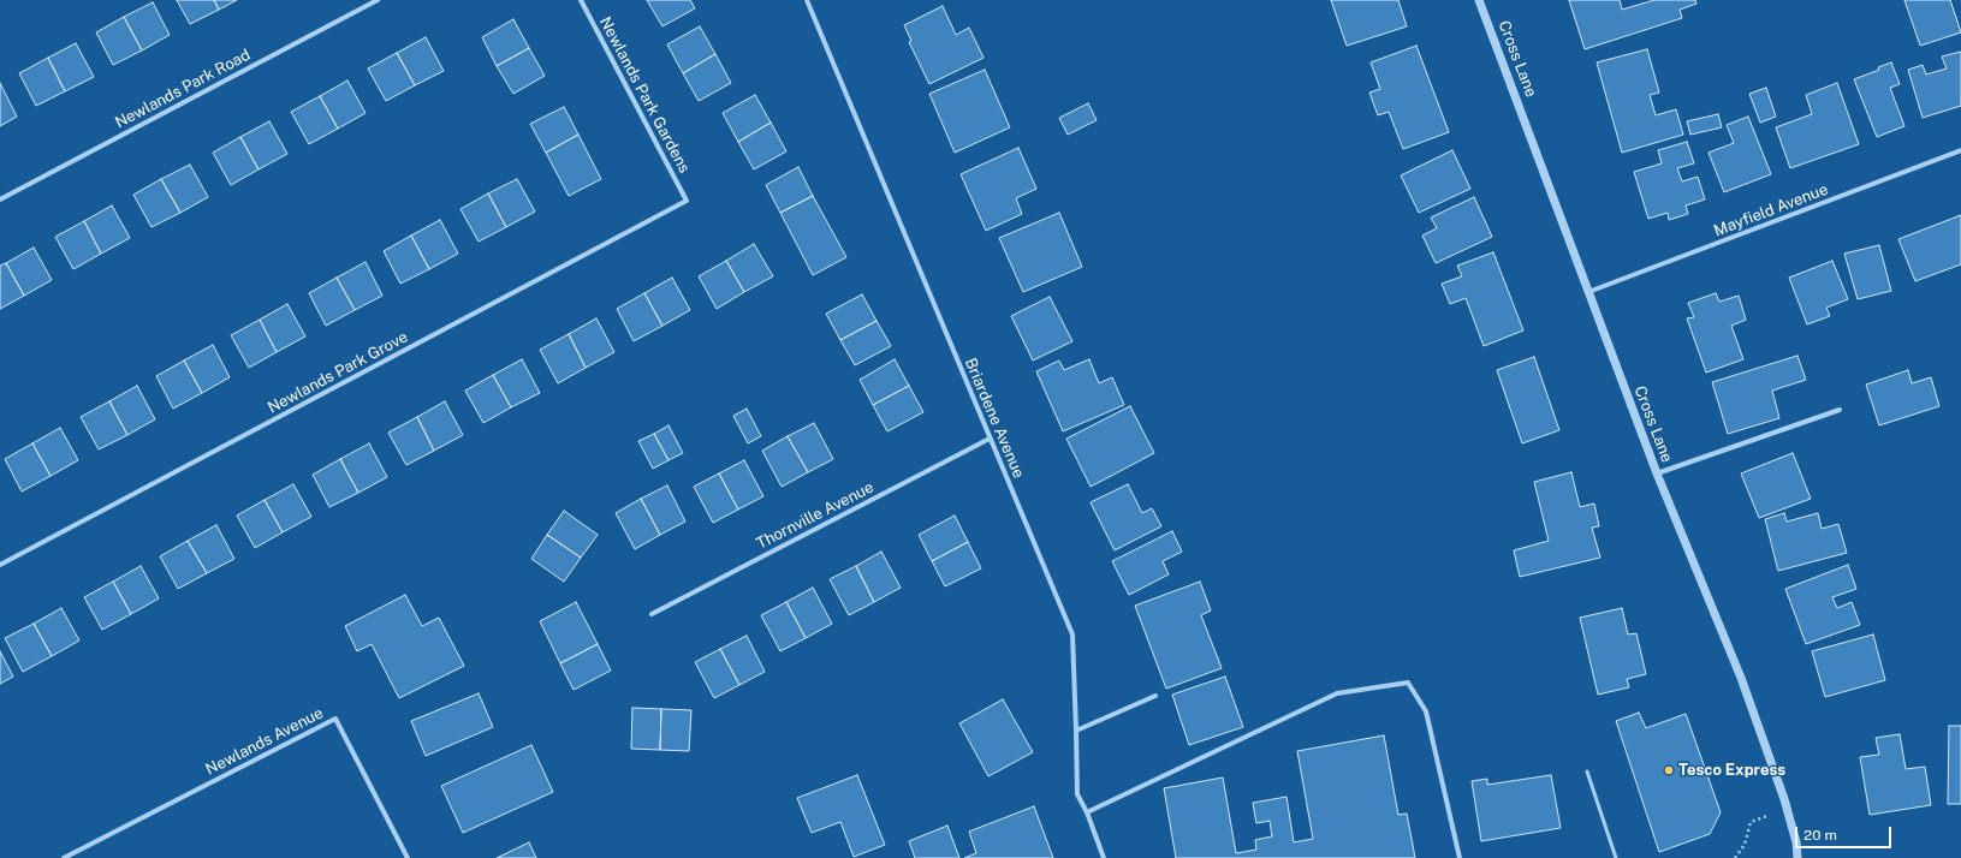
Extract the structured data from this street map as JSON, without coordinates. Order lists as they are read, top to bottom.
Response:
{
  "streets": {
    "street": [
      "Cross Lane",
      "Newlands Park Road",
      "Newlands Park Gardens",
      "Mayfield Avenue",
      "Newlands Park Grove",
      "Briardene Avenue",
      "Thornville Avenue",
      "Newlands Avenue"
    ]
  },
  "crossings": [
    ["Cross Lane", "Mayfield Avenue"],
    ["Newlands Park Gardens", "Newlands Park Grove"],
    ["Briardene Avenue", "Thornville Avenue"]
  ],
  "places": ["Tesco Express"],
  "scale_bar": "20 m"
}
